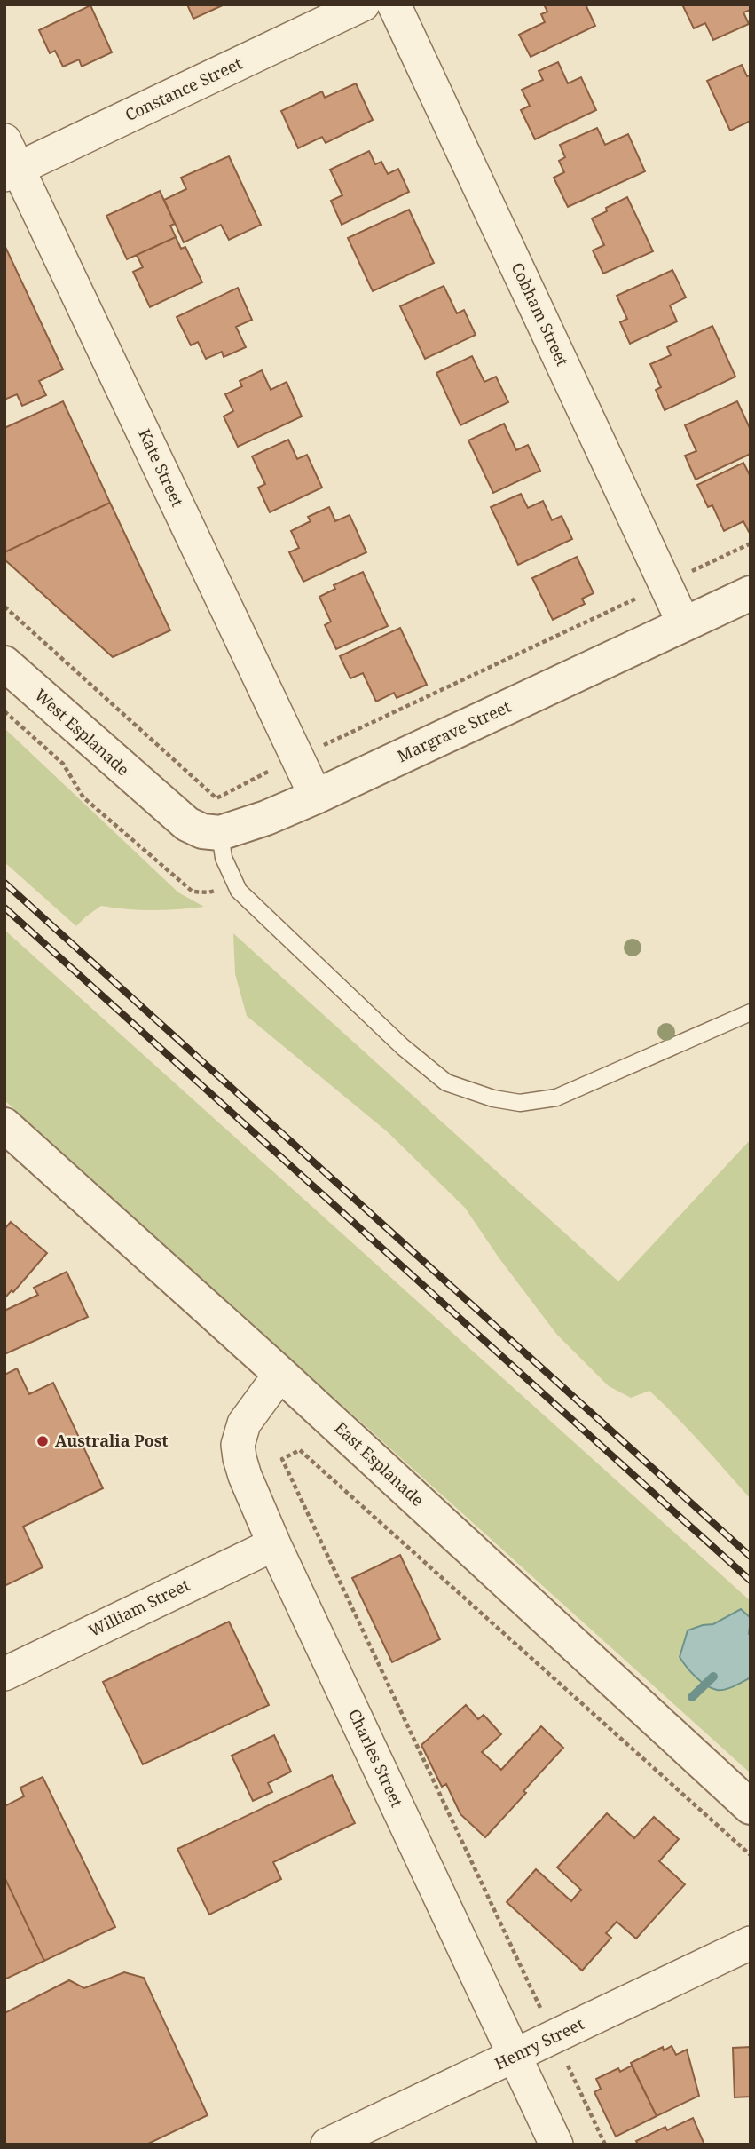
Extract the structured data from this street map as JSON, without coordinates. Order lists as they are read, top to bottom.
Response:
{
  "streets": {
    "street": [
      "Constance Street",
      "Cobham Street",
      "Kate Street",
      "Margrave Street",
      "West Esplanade",
      "East Esplanade",
      "William Street",
      "Charles Street",
      "Henry Street"
    ]
  },
  "crossings": [
    ["Constance Street", "Kate Street"],
    ["Cobham Street", "Margrave Street"],
    ["Kate Street", "Margrave Street"],
    ["Margrave Street", "West Esplanade"],
    ["East Esplanade", "Charles Street"],
    ["William Street", "Charles Street"],
    ["Charles Street", "Henry Street"]
  ],
  "places": ["Australia Post"]
}
